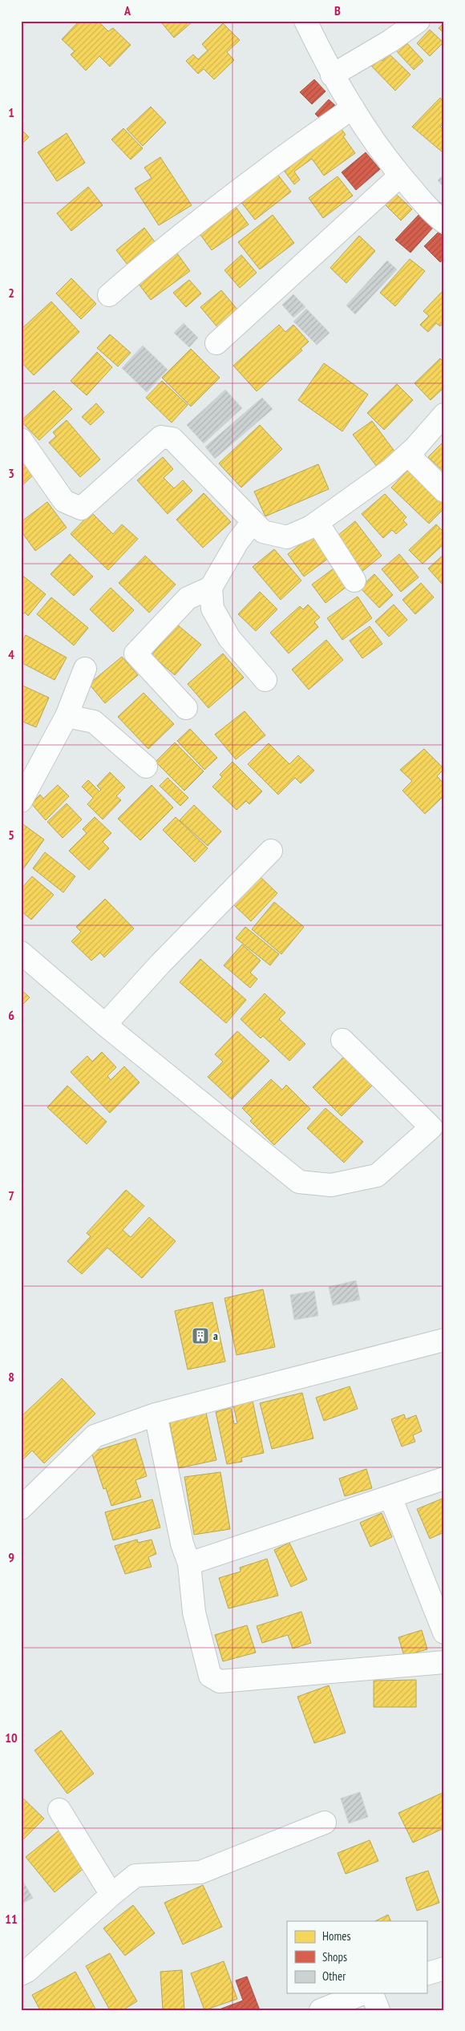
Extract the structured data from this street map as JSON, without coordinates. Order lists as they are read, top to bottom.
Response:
{
  "places": {
    "building": ["a"]
  },
  "legend": ["Homes", "Shops", "Other"],
  "grid": {
    "columns": ["A", "B"],
    "rows": [
      "1",
      "2",
      "3",
      "4",
      "5",
      "6",
      "7",
      "8",
      "9",
      "10",
      "11"
    ]
  }
}
